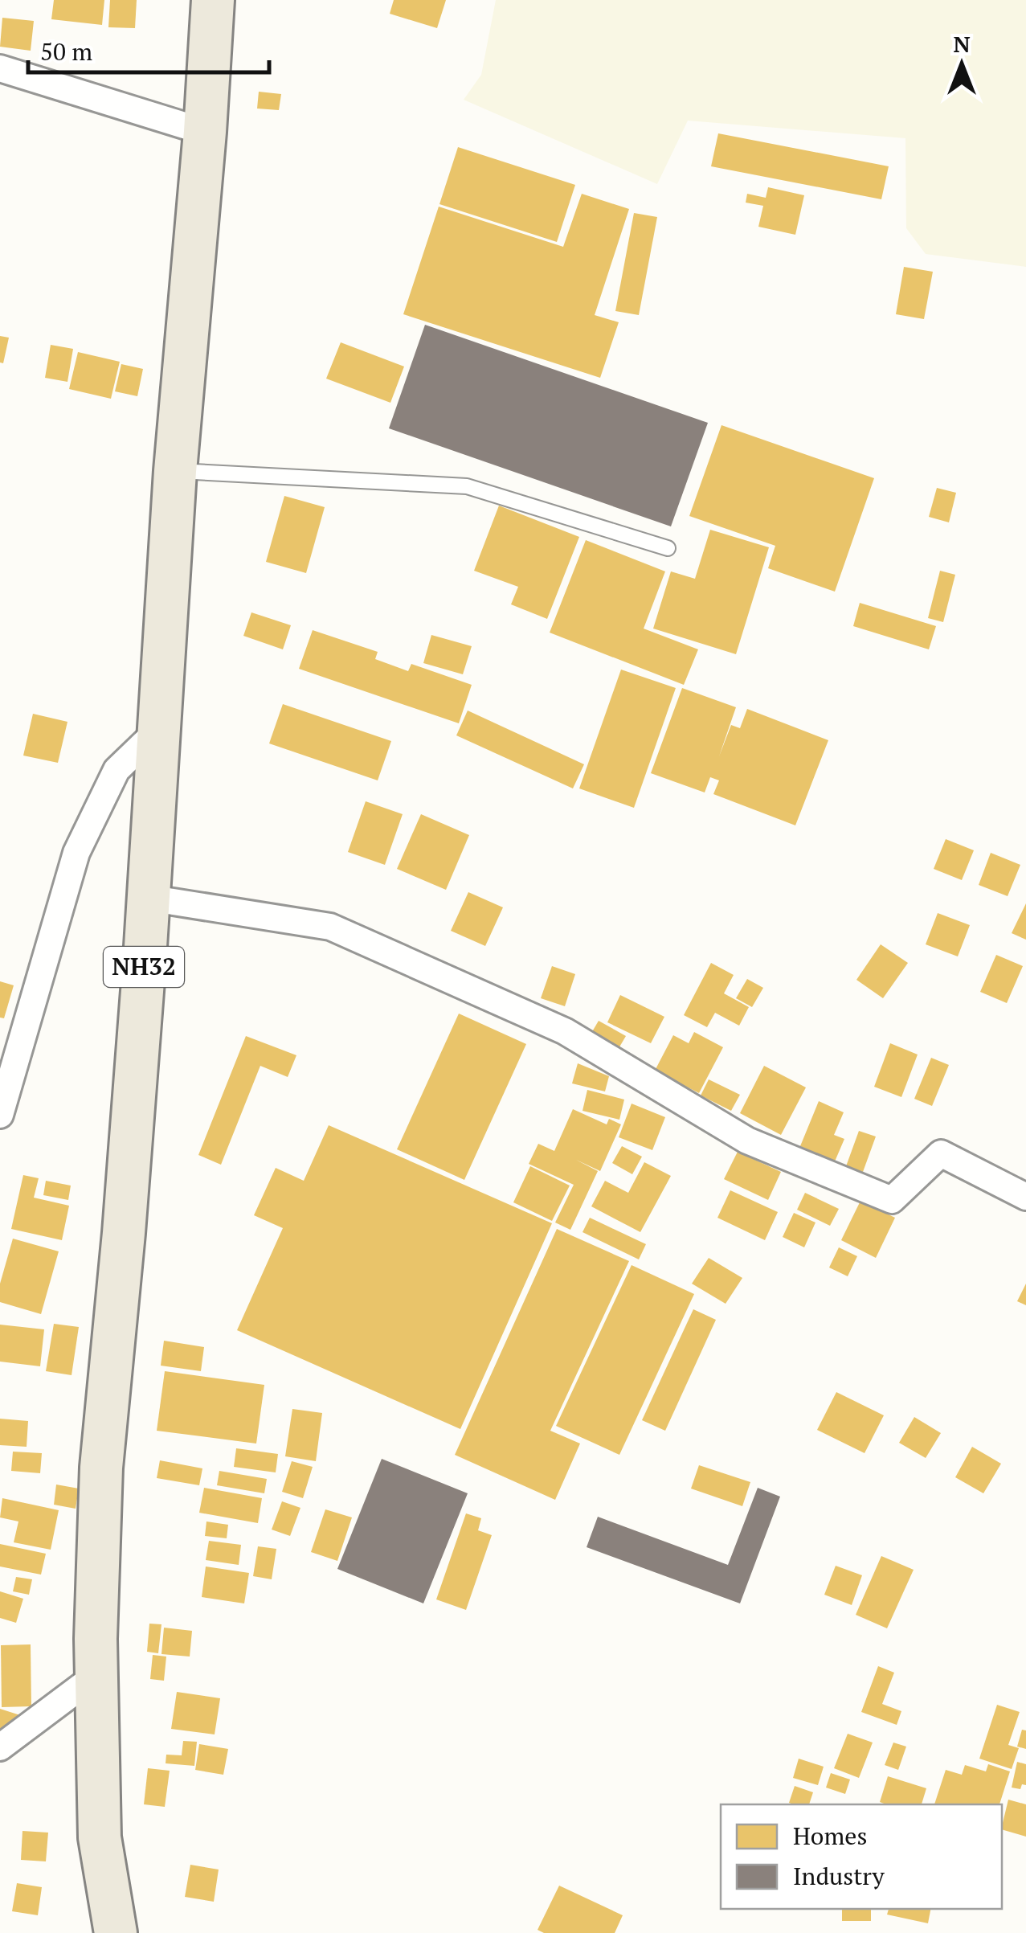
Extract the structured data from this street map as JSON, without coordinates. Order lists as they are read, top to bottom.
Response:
{
  "streets": {
    "main road": ["NH32"]
  },
  "legend": ["Homes", "Industry"],
  "scale_bar": "50 m",
  "north": "top"
}
